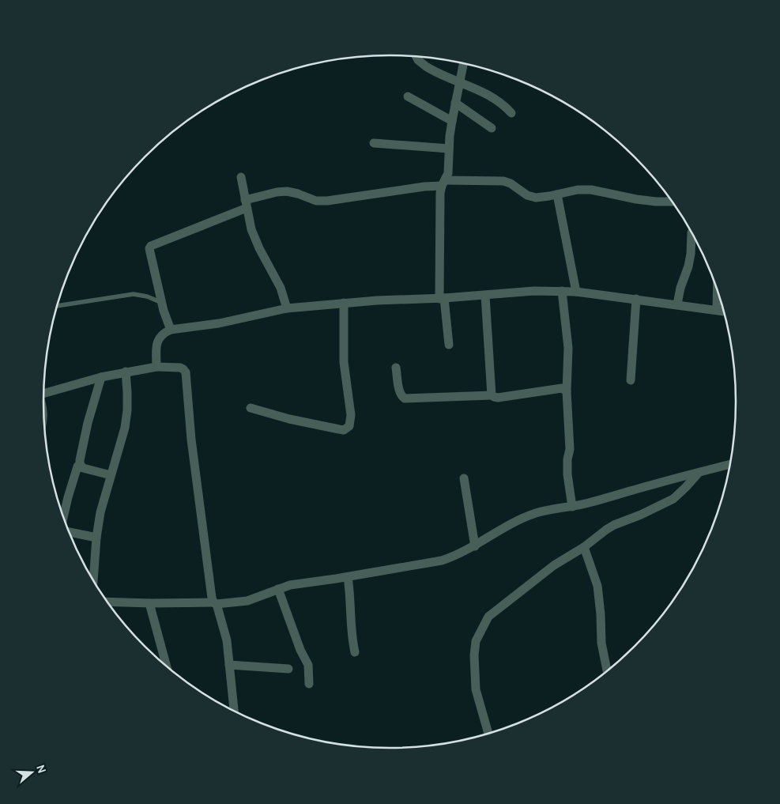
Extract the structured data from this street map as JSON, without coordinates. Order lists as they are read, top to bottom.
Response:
{
  "north": "right"
}
